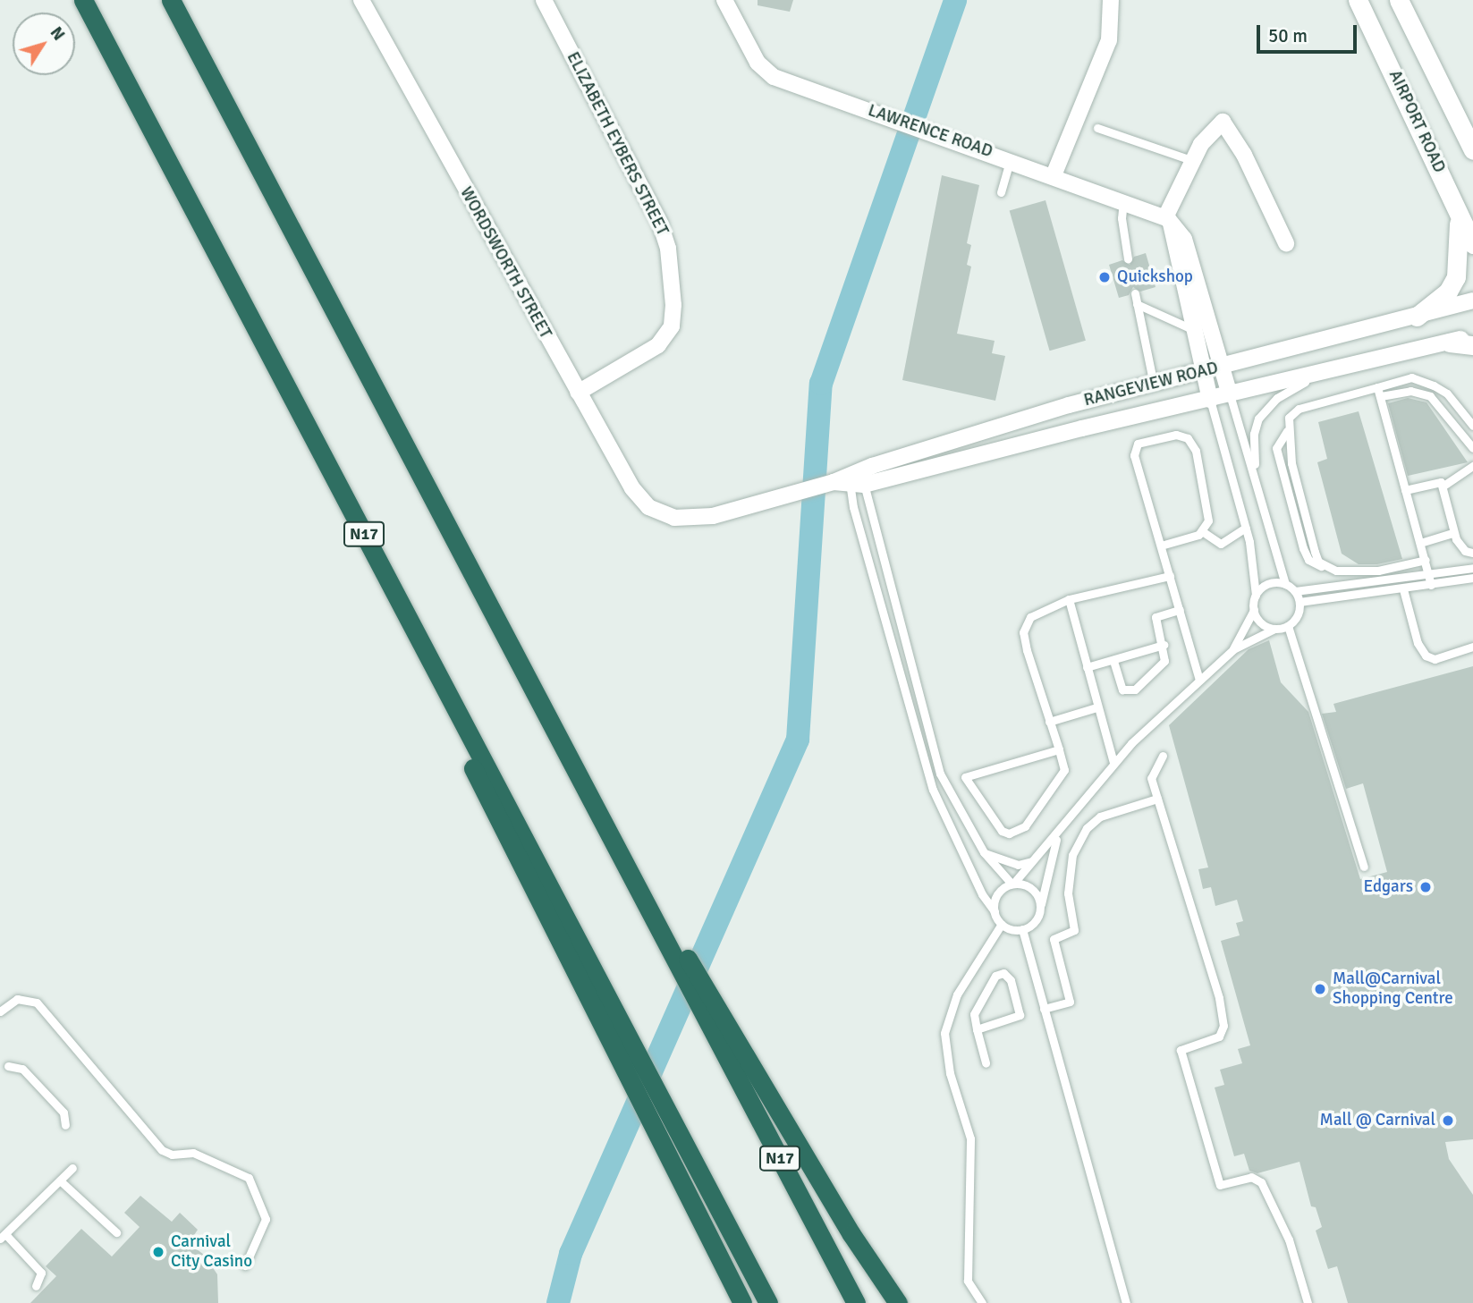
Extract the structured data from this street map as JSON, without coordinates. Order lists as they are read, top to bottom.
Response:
{
  "streets": {
    "highway": ["N17"],
    "main road": ["AIRPORT ROAD"],
    "street": [
      "LAWRENCE ROAD",
      "ELIZABETH EYBERS STREET",
      "WORDSWORTH STREET",
      "RANGEVIEW ROAD"
    ]
  },
  "crossings": [
    ["ELIZABETH EYBERS STREET", "WORDSWORTH STREET"],
    ["WORDSWORTH STREET", "RANGEVIEW ROAD"]
  ],
  "places": [
    "Quickshop",
    "Edgars",
    "Mall@Carnival Shopping Centre",
    "Mall @ Carnival",
    "Carnival City Casino"
  ],
  "scale_bar": "50 m",
  "north": "top right"
}
